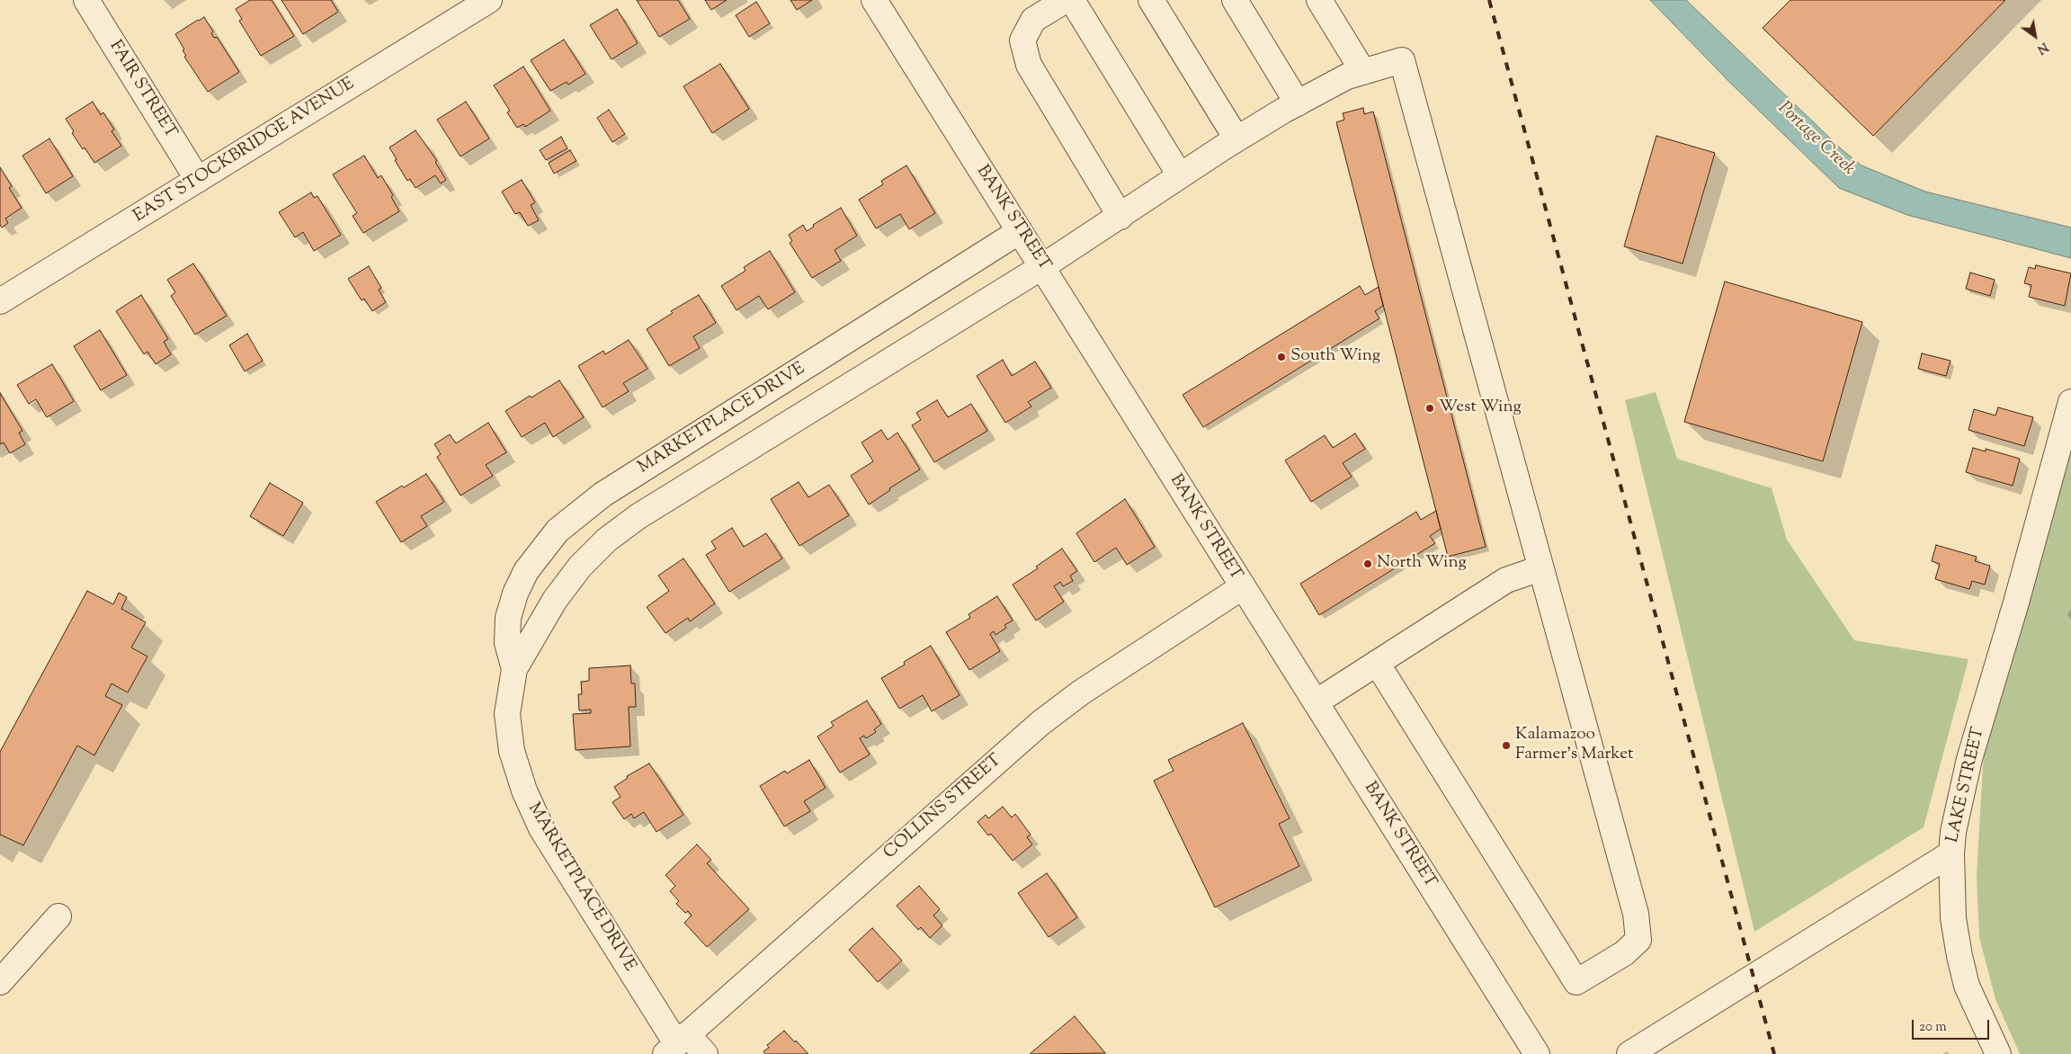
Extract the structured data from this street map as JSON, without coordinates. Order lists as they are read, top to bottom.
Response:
{
  "streets": {
    "street": [
      "FAIR STREET",
      "EAST STOCKBRIDGE AVENUE",
      "BANK STREET",
      "MARKETPLACE DRIVE",
      "LAKE STREET",
      "COLLINS STREET"
    ]
  },
  "crossings": [
    ["FAIR STREET", "EAST STOCKBRIDGE AVENUE"],
    ["BANK STREET", "MARKETPLACE DRIVE"],
    ["BANK STREET", "COLLINS STREET"],
    ["MARKETPLACE DRIVE", "COLLINS STREET"]
  ],
  "water": ["Portage Creek"],
  "places": [
    "South Wing",
    "West Wing",
    "North Wing",
    "Kalamazoo Farmer's Market"
  ],
  "scale_bar": "20 m",
  "north": "bottom right"
}
